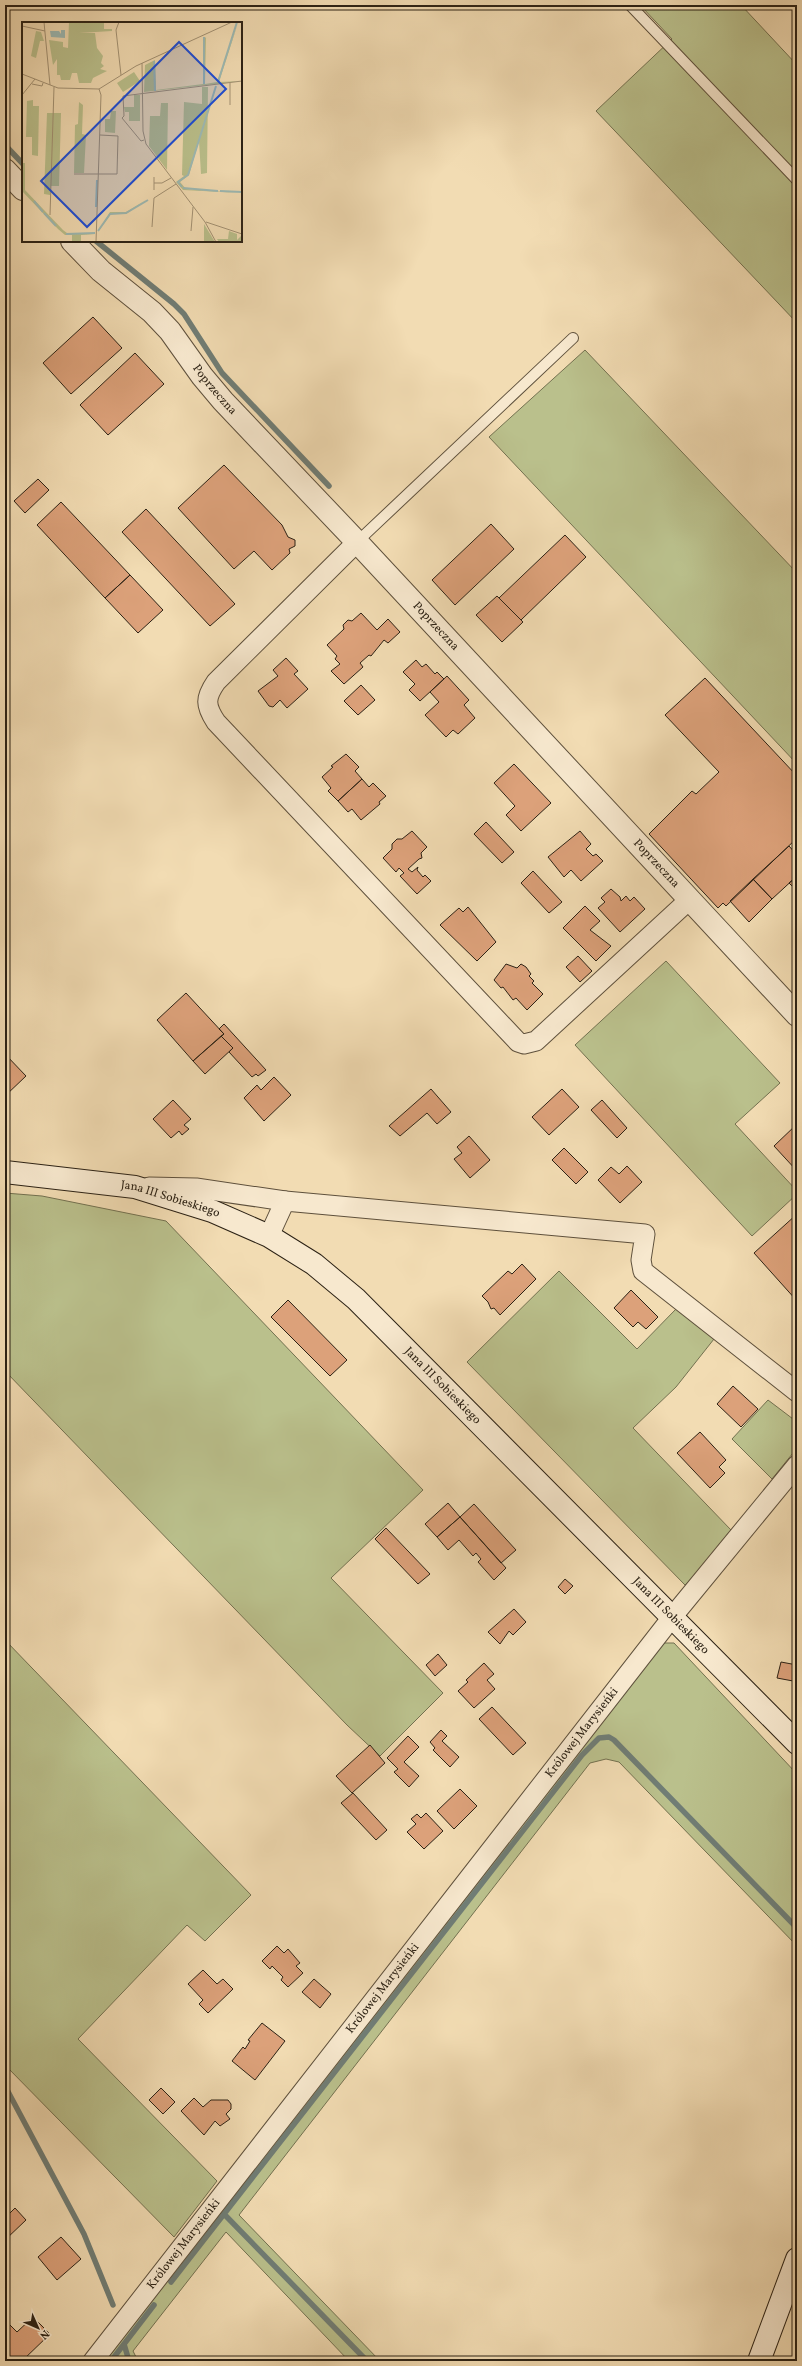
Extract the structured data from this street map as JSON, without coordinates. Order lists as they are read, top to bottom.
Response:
{
  "streets": {
    "main road": ["Poprzeczna", "Jana III Sobieskiego"],
    "street": ["Królowej Marysieńki"]
  },
  "crossings": [
    ["Jana III Sobieskiego", "Królowej Marysieńki"]
  ],
  "north": "bottom right"
}
